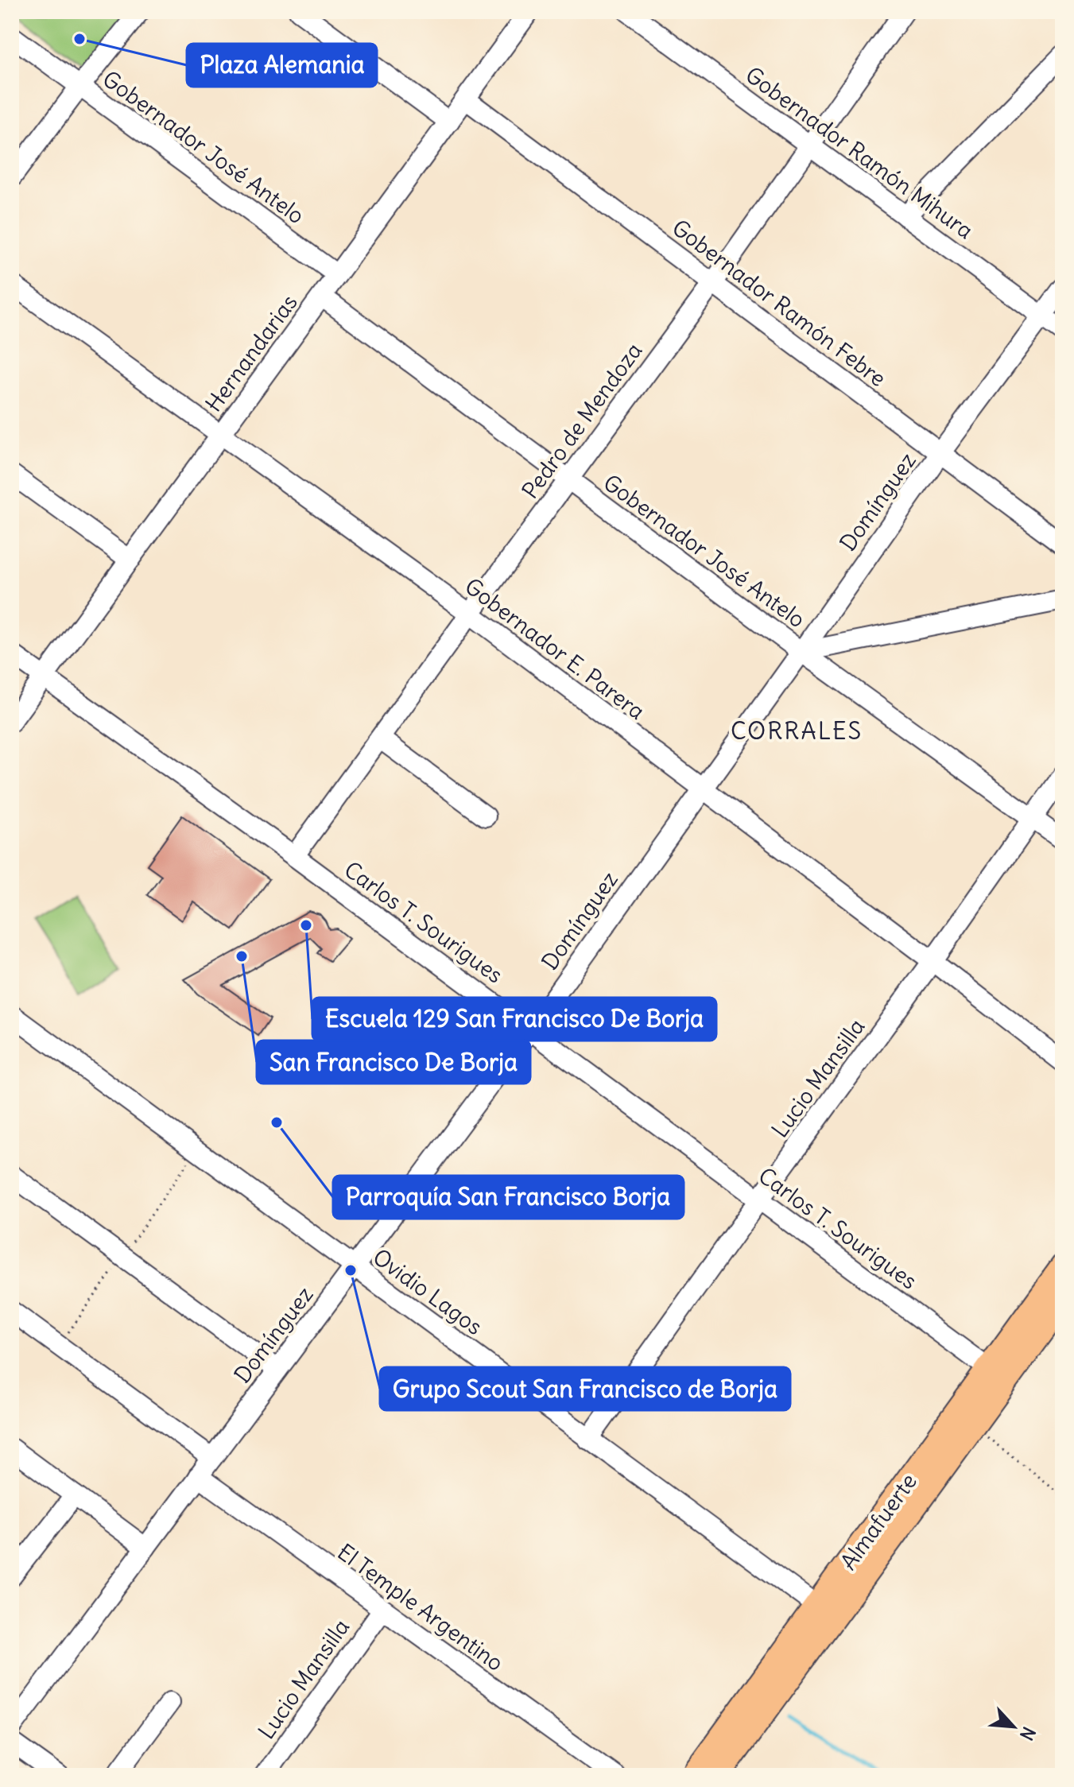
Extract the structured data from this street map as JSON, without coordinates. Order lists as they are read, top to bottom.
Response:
{
  "streets": {
    "main road": ["Almafuerte"],
    "street": [
      "Gobernador José Antelo",
      "Gobernador Ramón Mihura",
      "Gobernador Ramón Febre",
      "Hernandarias",
      "Pedro de Mendoza",
      "Domínguez",
      "Gobernador E. Parera",
      "Carlos T. Sourigues",
      "Lucio Mansilla",
      "Ovidio Lagos",
      "El Temple Argentino"
    ]
  },
  "crossings": [
    ["Gobernador José Antelo", "Hernandarias"],
    ["Gobernador José Antelo", "Pedro de Mendoza"],
    ["Gobernador José Antelo", "Domínguez"],
    ["Gobernador José Antelo", "Lucio Mansilla"],
    ["Gobernador Ramón Mihura", "Pedro de Mendoza"],
    ["Gobernador Ramón Mihura", "Domínguez"],
    ["Gobernador Ramón Febre", "Hernandarias"],
    ["Gobernador Ramón Febre", "Pedro de Mendoza"],
    ["Gobernador Ramón Febre", "Domínguez"],
    ["Hernandarias", "Gobernador E. Parera"],
    ["Hernandarias", "Carlos T. Sourigues"],
    ["Pedro de Mendoza", "Gobernador E. Parera"],
    ["Pedro de Mendoza", "Carlos T. Sourigues"],
    ["Domínguez", "Gobernador E. Parera"],
    ["Domínguez", "Carlos T. Sourigues"],
    ["Domínguez", "Ovidio Lagos"],
    ["Domínguez", "El Temple Argentino"],
    ["Gobernador E. Parera", "Lucio Mansilla"],
    ["Carlos T. Sourigues", "Lucio Mansilla"],
    ["Carlos T. Sourigues", "Almafuerte"],
    ["Lucio Mansilla", "Ovidio Lagos"],
    ["Lucio Mansilla", "El Temple Argentino"],
    ["Ovidio Lagos", "Almafuerte"]
  ],
  "districts": ["CORRALES"],
  "places": [
    "Plaza Alemania",
    "Escuela 129 San Francisco De Borja",
    "San Francisco De Borja",
    "Parroquía San Francisco Borja",
    "Grupo Scout San Francisco de Borja"
  ],
  "north": "bottom right"
}
